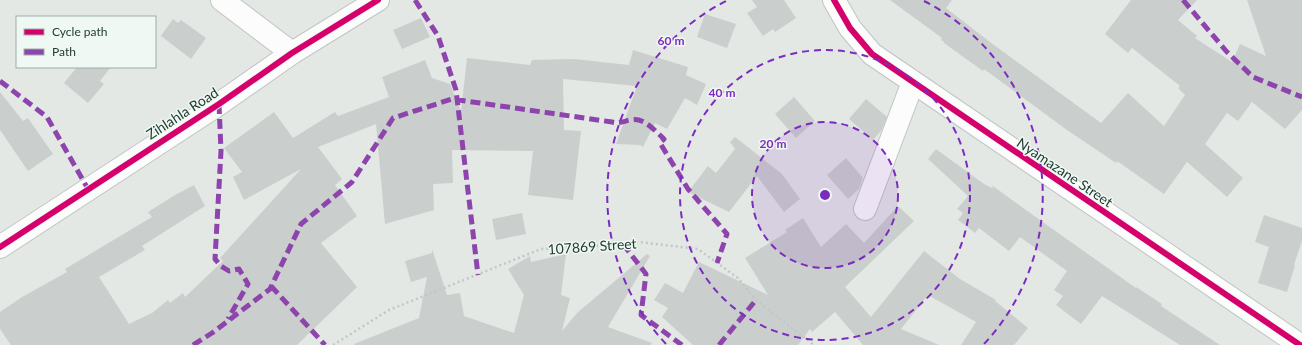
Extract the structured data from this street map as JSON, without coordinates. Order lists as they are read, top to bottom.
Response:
{
  "streets": {
    "street": ["Zihlahla Road", "Nyamazane Street"],
    "path": ["107869 Street"]
  },
  "legend": ["Cycle path", "Path"],
  "rings": ["60 m", "40 m", "20 m"]
}
